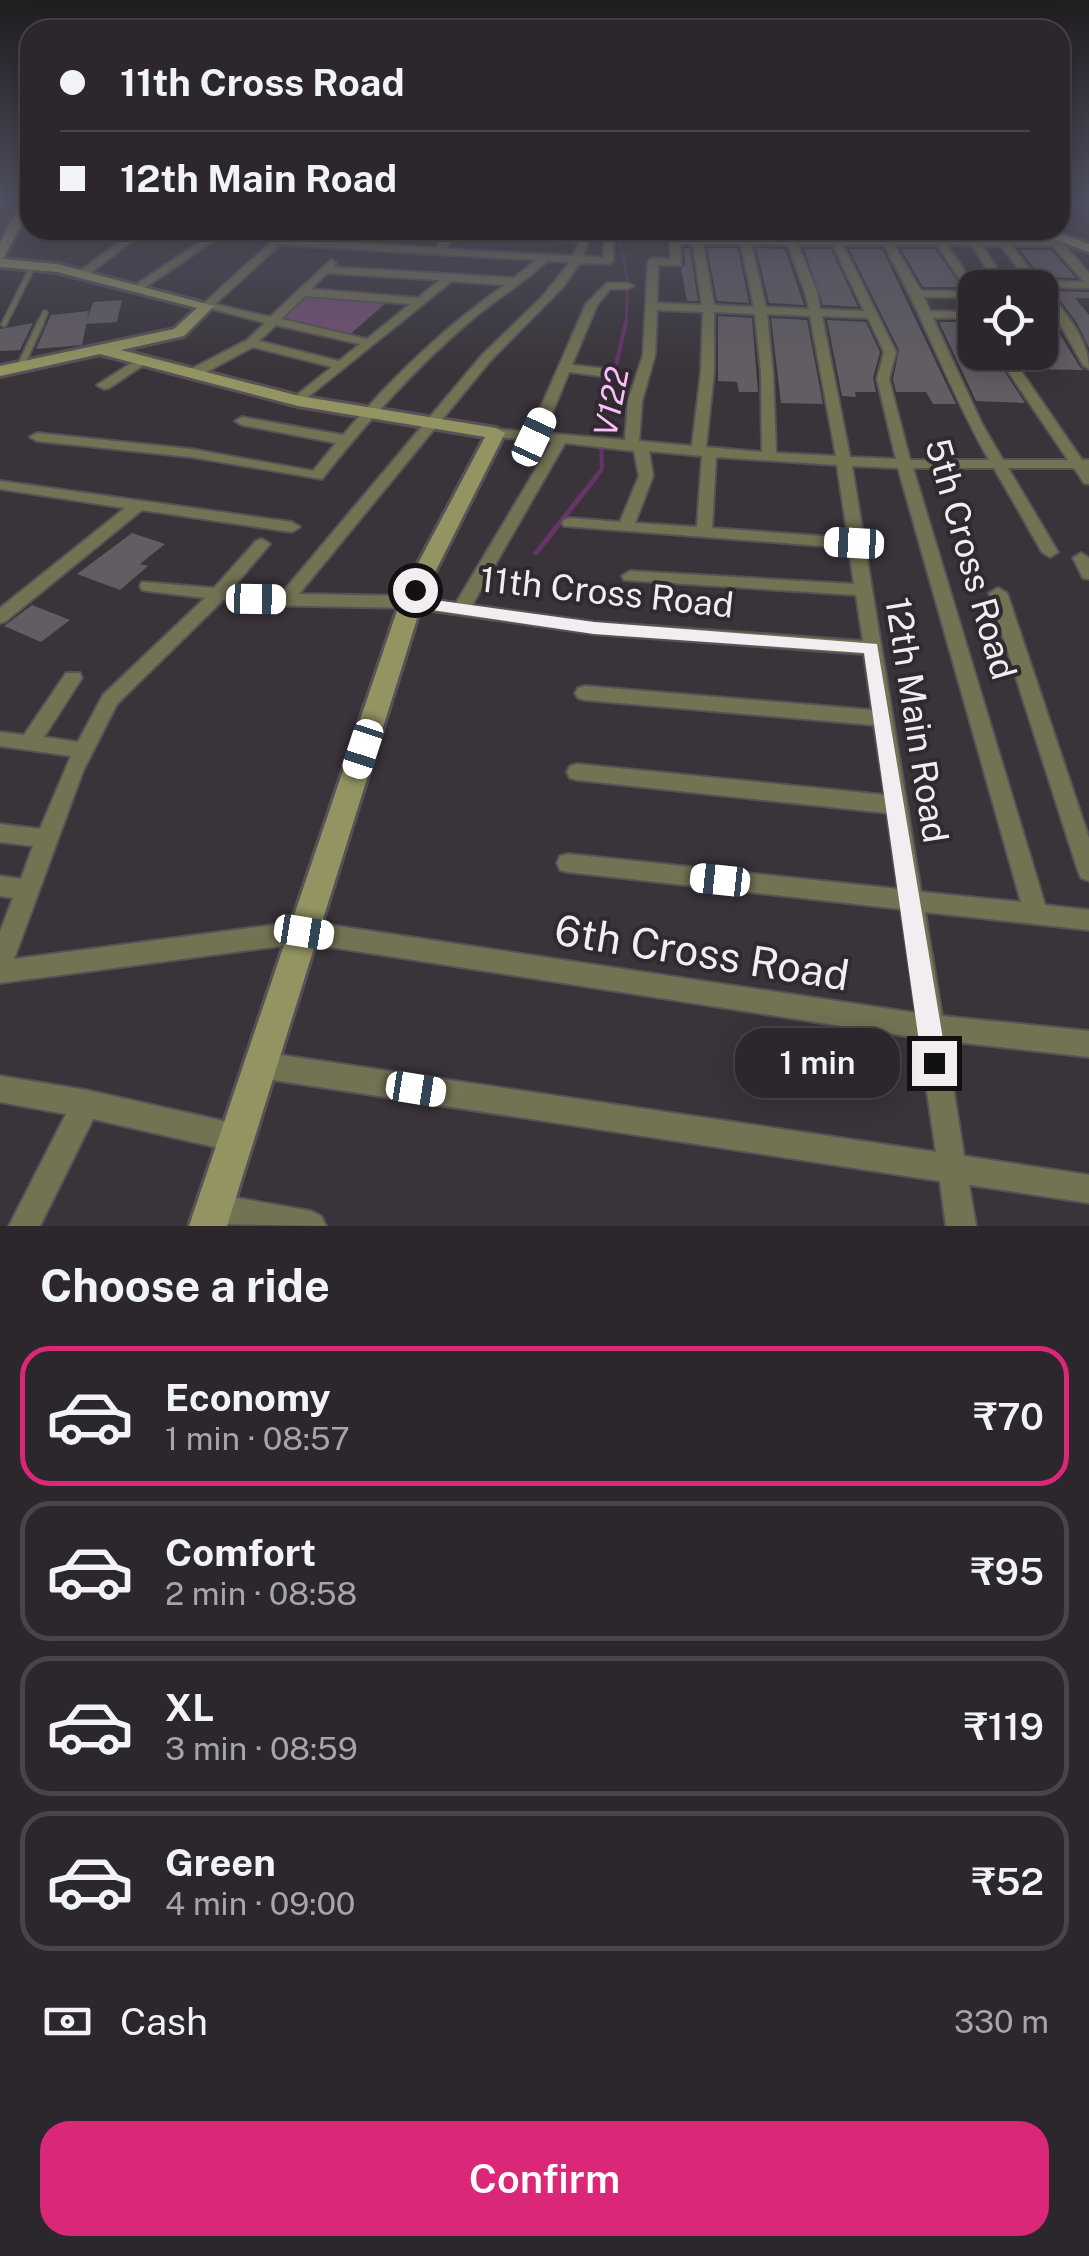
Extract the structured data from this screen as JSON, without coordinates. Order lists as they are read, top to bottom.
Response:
{
  "streets": {
    "street": [
      "5th Cross Road",
      "11th Cross Road",
      "12th Main Road",
      "6th Cross Road"
    ]
  },
  "crossings": [
    ["11th Cross Road", "12th Main Road"],
    ["12th Main Road", "6th Cross Road"]
  ],
  "water": ["V122"],
  "page": {
    "banner": ["11th Cross Road", "12th Main Road"],
    "bubble": "1 min",
    "heading": "Choose a ride",
    "list": [
      {
        "name": "Economy",
        "note": "1 min · 08:57",
        "value": "₹70"
      },
      {
        "name": "Comfort",
        "note": "2 min · 08:58",
        "value": "₹95"
      },
      {
        "name": "XL",
        "note": "3 min · 08:59",
        "value": "₹119"
      },
      {
        "name": "Green",
        "note": "4 min · 09:00",
        "value": "₹52"
      }
    ],
    "pay": ["Cash", "330 m"],
    "buttons": "Confirm"
  }
}
